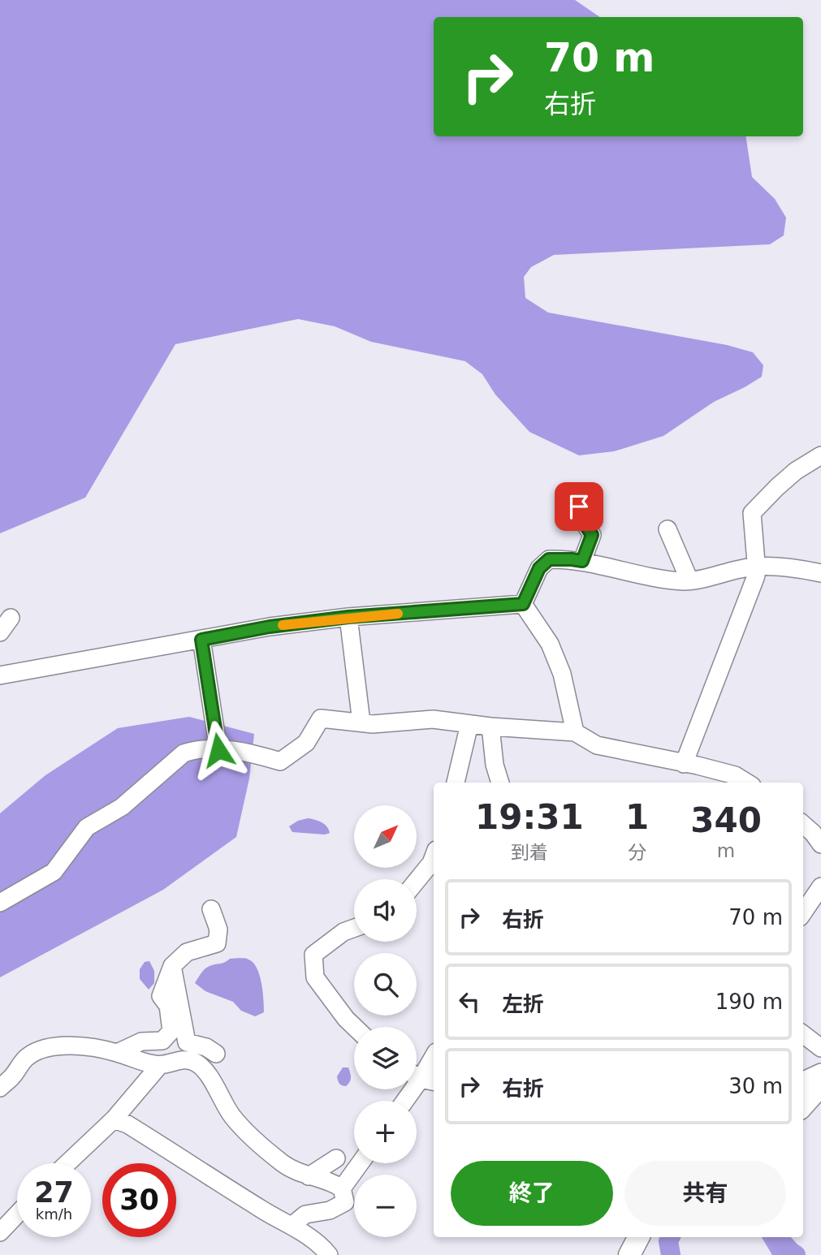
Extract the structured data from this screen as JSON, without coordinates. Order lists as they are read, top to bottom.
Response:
{
  "north": "top right",
  "page": {
    "turn": ["70 m", "右折"],
    "eta": [
      "19:31",
      "到着",
      "1",
      "分",
      "340",
      "m"
    ],
    "map_buttons": ["+", "−"],
    "list": [
      {
        "name": "右折",
        "value": "70 m"
      },
      {
        "name": "左折",
        "value": "190 m"
      },
      {
        "name": "右折",
        "value": "30 m"
      }
    ],
    "buttons": ["終了", "共有"],
    "speed": "27 km/h",
    "limit": "30"
  }
}
